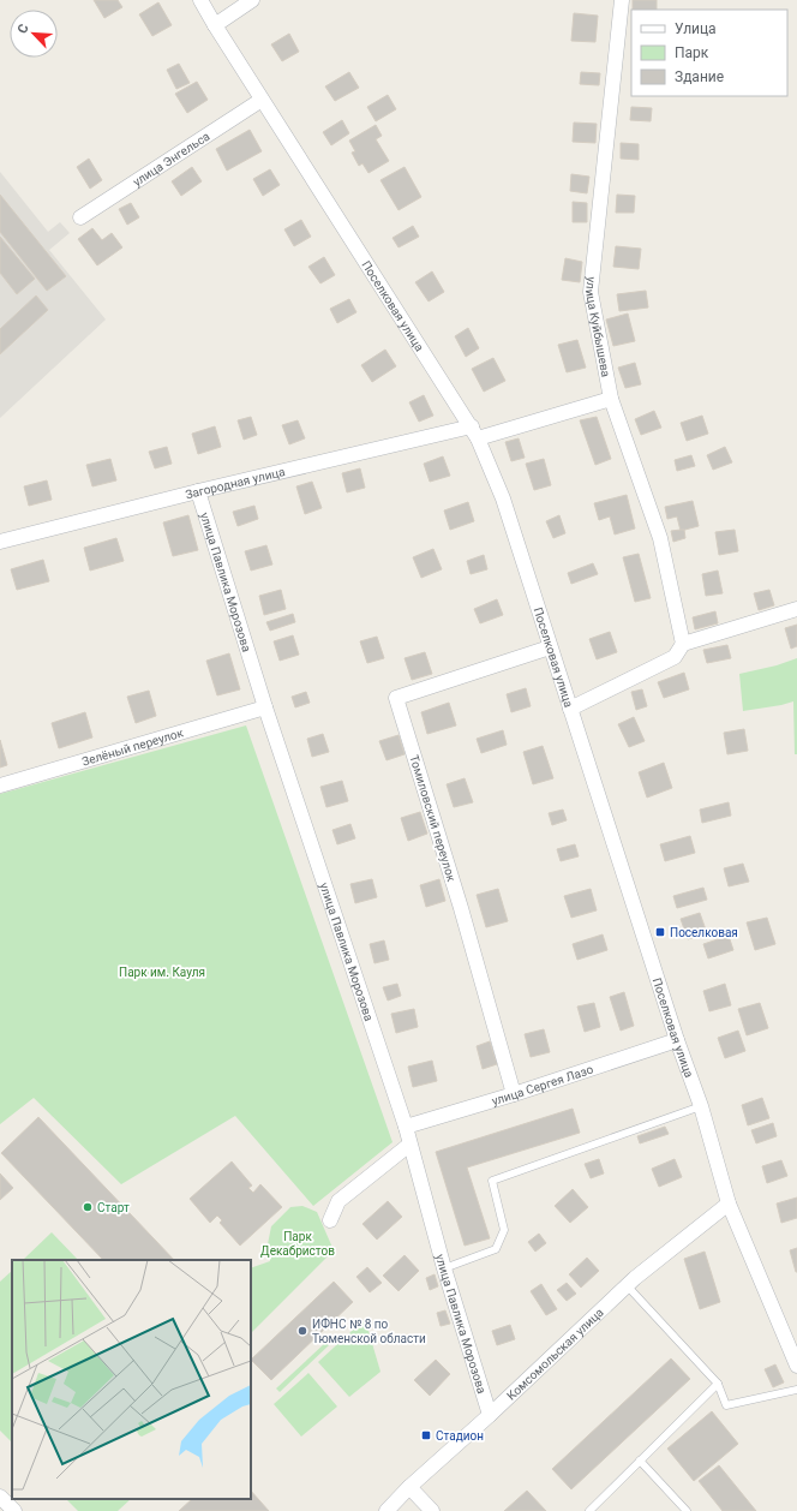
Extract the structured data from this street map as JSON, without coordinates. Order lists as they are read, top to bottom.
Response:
{
  "streets": {
    "street": [
      "улица Энгельса",
      "Поселковая улица",
      "улица Куйбышева",
      "Загородная улица",
      "улица Павлика Морозова",
      "Зелёный переулок",
      "Томиловский переулок",
      "улица Сергея Лазо",
      "Комсомольская улица"
    ]
  },
  "crossings": [
    ["улица Энгельса", "Поселковая улица"],
    ["Поселковая улица", "Загородная улица"],
    ["Поселковая улица", "Томиловский переулок"],
    ["Поселковая улица", "улица Сергея Лазо"],
    ["Поселковая улица", "Комсомольская улица"],
    ["улица Куйбышева", "Загородная улица"],
    ["Загородная улица", "улица Павлика Морозова"],
    ["улица Павлика Морозова", "Зелёный переулок"],
    ["улица Павлика Морозова", "улица Сергея Лазо"],
    ["улица Павлика Морозова", "Комсомольская улица"],
    ["Томиловский переулок", "улица Сергея Лазо"]
  ],
  "parks": ["Парк им. Кауля", "Парк Декабристов"],
  "places": {
    "transit": ["Поселковая", "Стадион"],
    "other": ["Старт", "ИФНС № 8 по Тюменской области"]
  },
  "legend": ["Улица", "Парк", "Здание"],
  "north": "top left"
}
